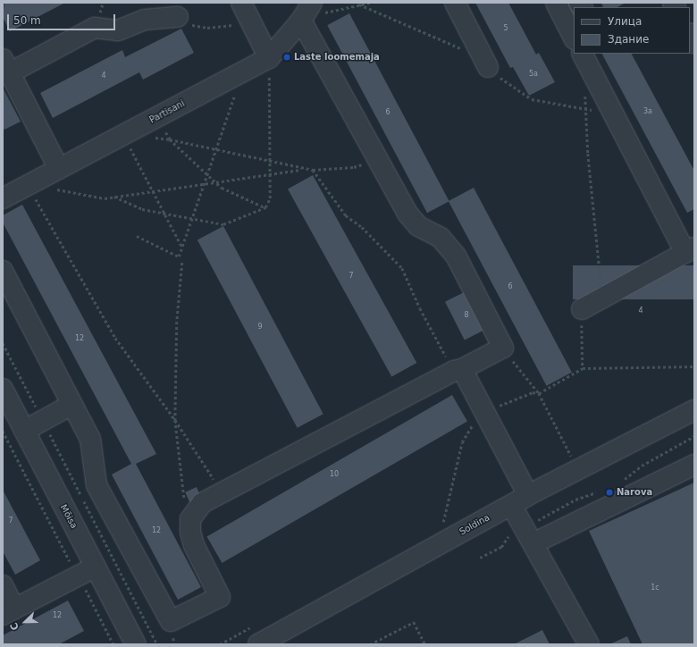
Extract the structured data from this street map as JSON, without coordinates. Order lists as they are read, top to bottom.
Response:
{
  "streets": {
    "street": ["Partisani", "Mõisa", "Soldina"]
  },
  "places": ["Laste loomemaja", "Narova"],
  "house_numbers": [
    "5",
    "5a",
    "4",
    "3a",
    "6",
    "7",
    "6",
    "4",
    "8",
    "9",
    "12",
    "10",
    "7",
    "12",
    "1c",
    "12"
  ],
  "legend": ["Улица", "Здание"],
  "scale_bar": "50 m",
  "north": "bottom left"
}
